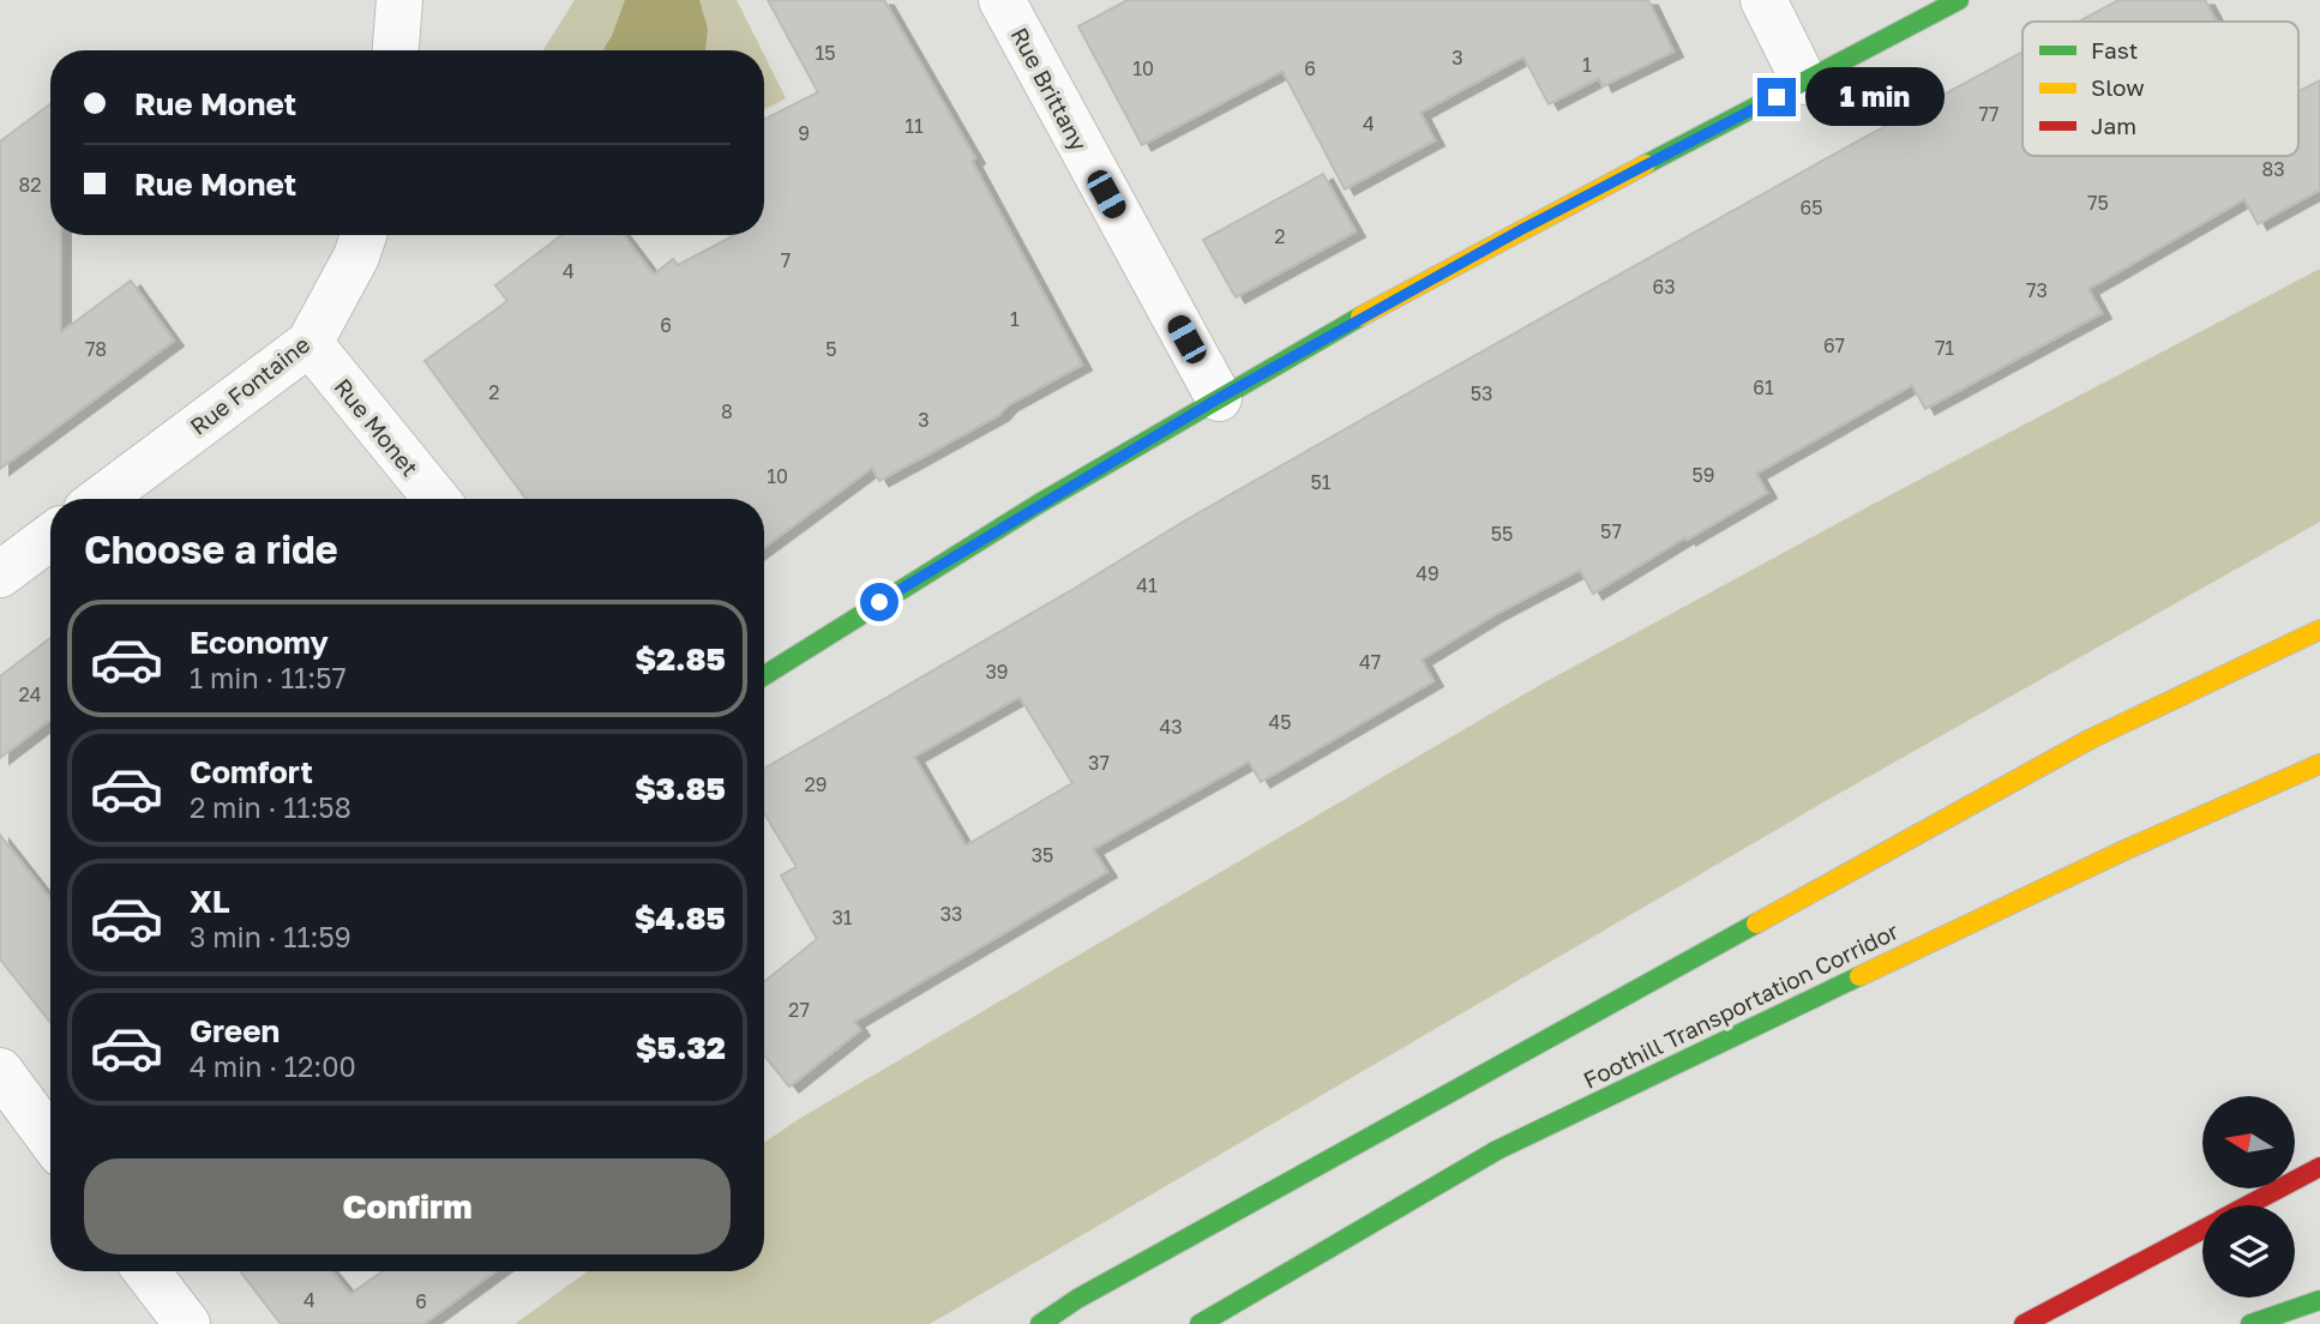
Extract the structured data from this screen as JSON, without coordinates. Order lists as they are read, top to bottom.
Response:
{
  "streets": {
    "main road": ["Foothill Transportation Corridor"],
    "street": ["Rue Brittany", "Rue Fontaine", "Rue Monet"]
  },
  "crossings": [
    ["Rue Fontaine", "Rue Monet"]
  ],
  "house_numbers": [
    "15",
    "3",
    "1",
    "10",
    "6",
    "77",
    "4",
    "11",
    "9",
    "83",
    "82",
    "75",
    "65",
    "2",
    "7",
    "4",
    "63",
    "73",
    "1",
    "6",
    "67",
    "71",
    "78",
    "5",
    "61",
    "2",
    "53",
    "8",
    "3",
    "59",
    "10",
    "51",
    "57",
    "55",
    "49",
    "41",
    "47",
    "39",
    "24",
    "45",
    "43",
    "37",
    "29",
    "35",
    "33",
    "31",
    "27",
    "4",
    "6"
  ],
  "legend": ["Fast", "Slow", "Jam"],
  "north": "left",
  "page": {
    "banner": ["Rue Monet", "Rue Monet"],
    "bubble": "1 min",
    "heading": "Choose a ride",
    "list": [
      {
        "name": "Economy",
        "note": "1 min · 11:57",
        "value": "$2.85"
      },
      {
        "name": "Comfort",
        "note": "2 min · 11:58",
        "value": "$3.85"
      },
      {
        "name": "XL",
        "note": "3 min · 11:59",
        "value": "$4.85"
      },
      {
        "name": "Green",
        "note": "4 min · 12:00",
        "value": "$5.32"
      }
    ],
    "buttons": "Confirm"
  }
}
